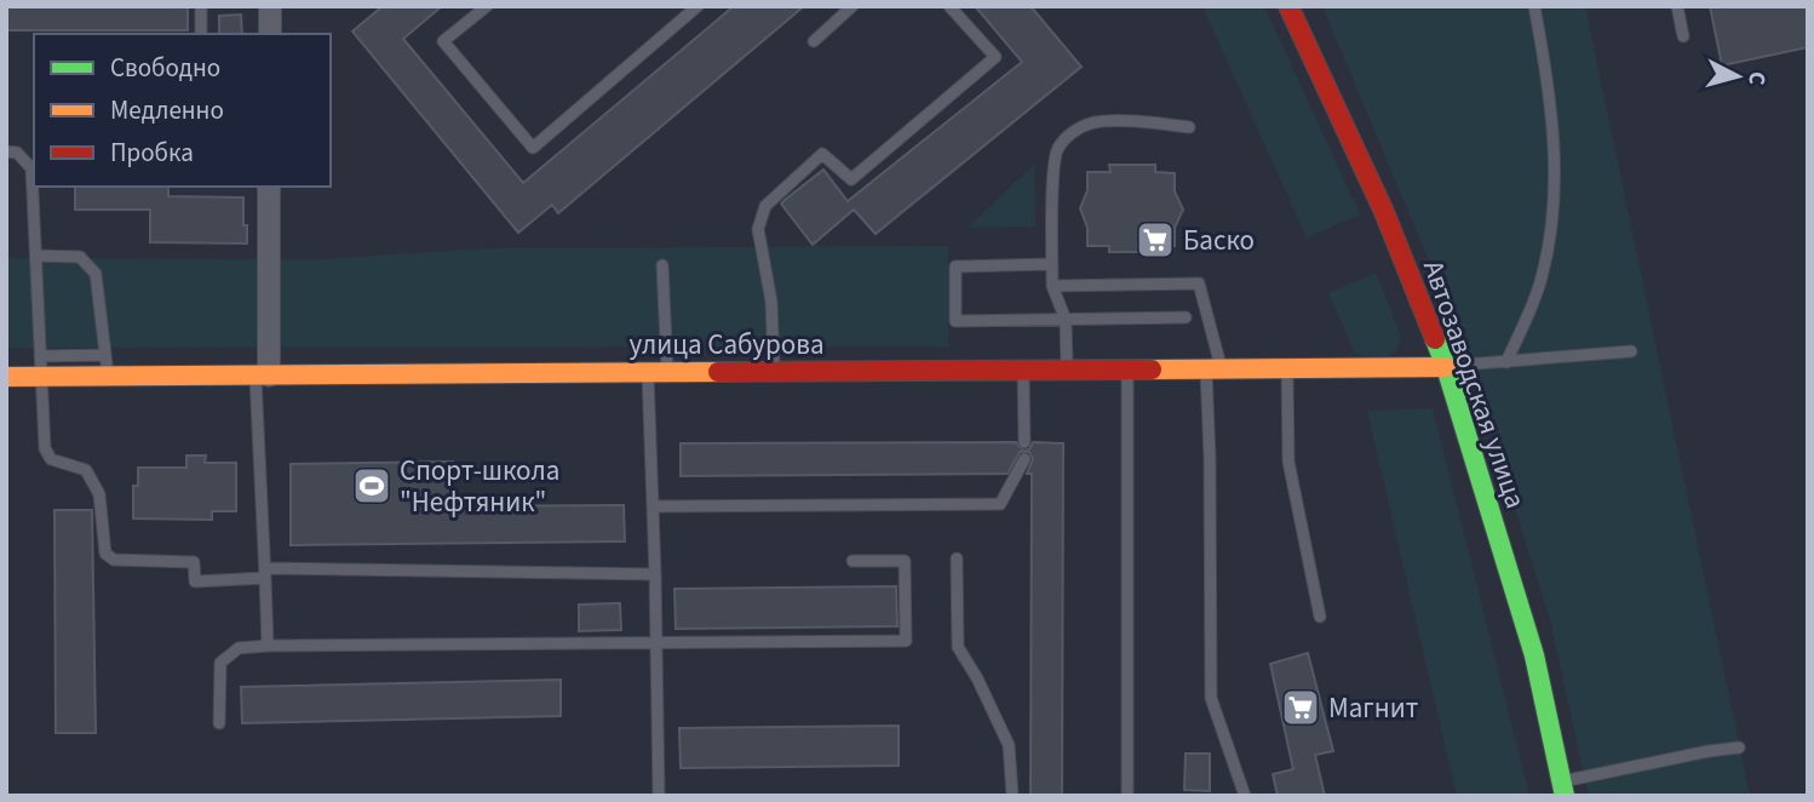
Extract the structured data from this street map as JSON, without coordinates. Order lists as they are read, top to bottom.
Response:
{
  "streets": {
    "street": ["улица Сабурова", "Автозаводская улица"]
  },
  "crossings": [
    ["улица Сабурова", "Автозаводская улица"]
  ],
  "places": {
    "supermarket": ["Баско", "Магнит"],
    "sports": ["Спорт-школа \"Нефтяник\""]
  },
  "legend": ["Свободно", "Медленно", "Пробка"],
  "north": "right"
}
